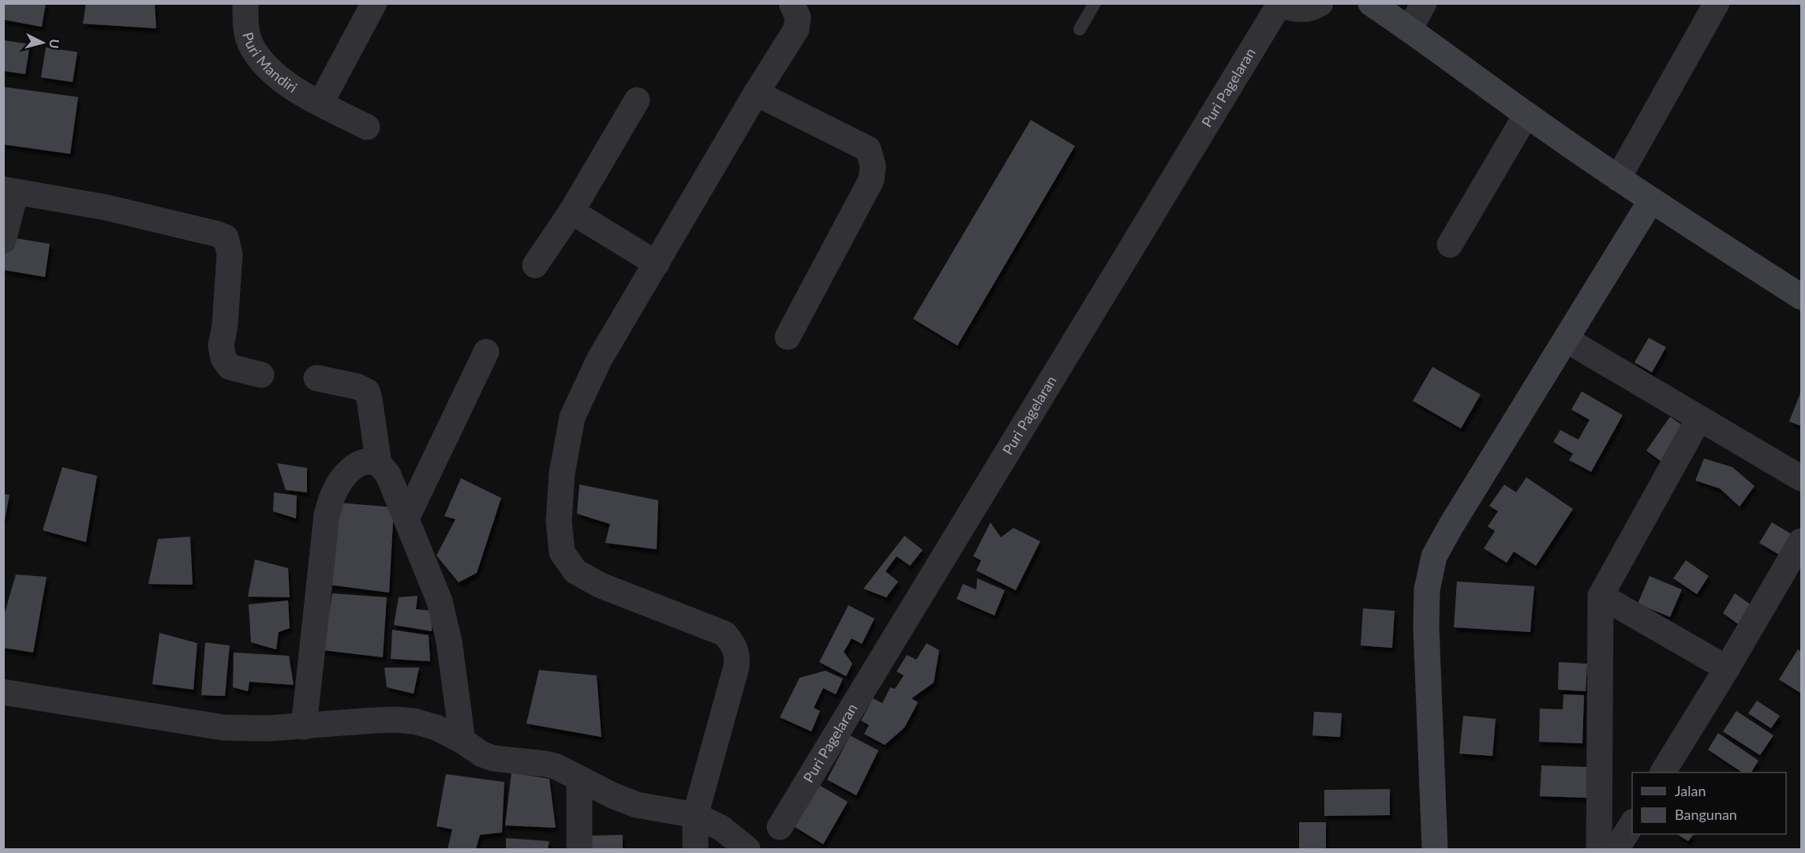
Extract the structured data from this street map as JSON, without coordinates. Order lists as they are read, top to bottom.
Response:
{
  "streets": {
    "street": ["Puri Mandiri", "Puri Pagelaran"]
  },
  "legend": ["Jalan", "Bangunan"],
  "north": "right"
}
